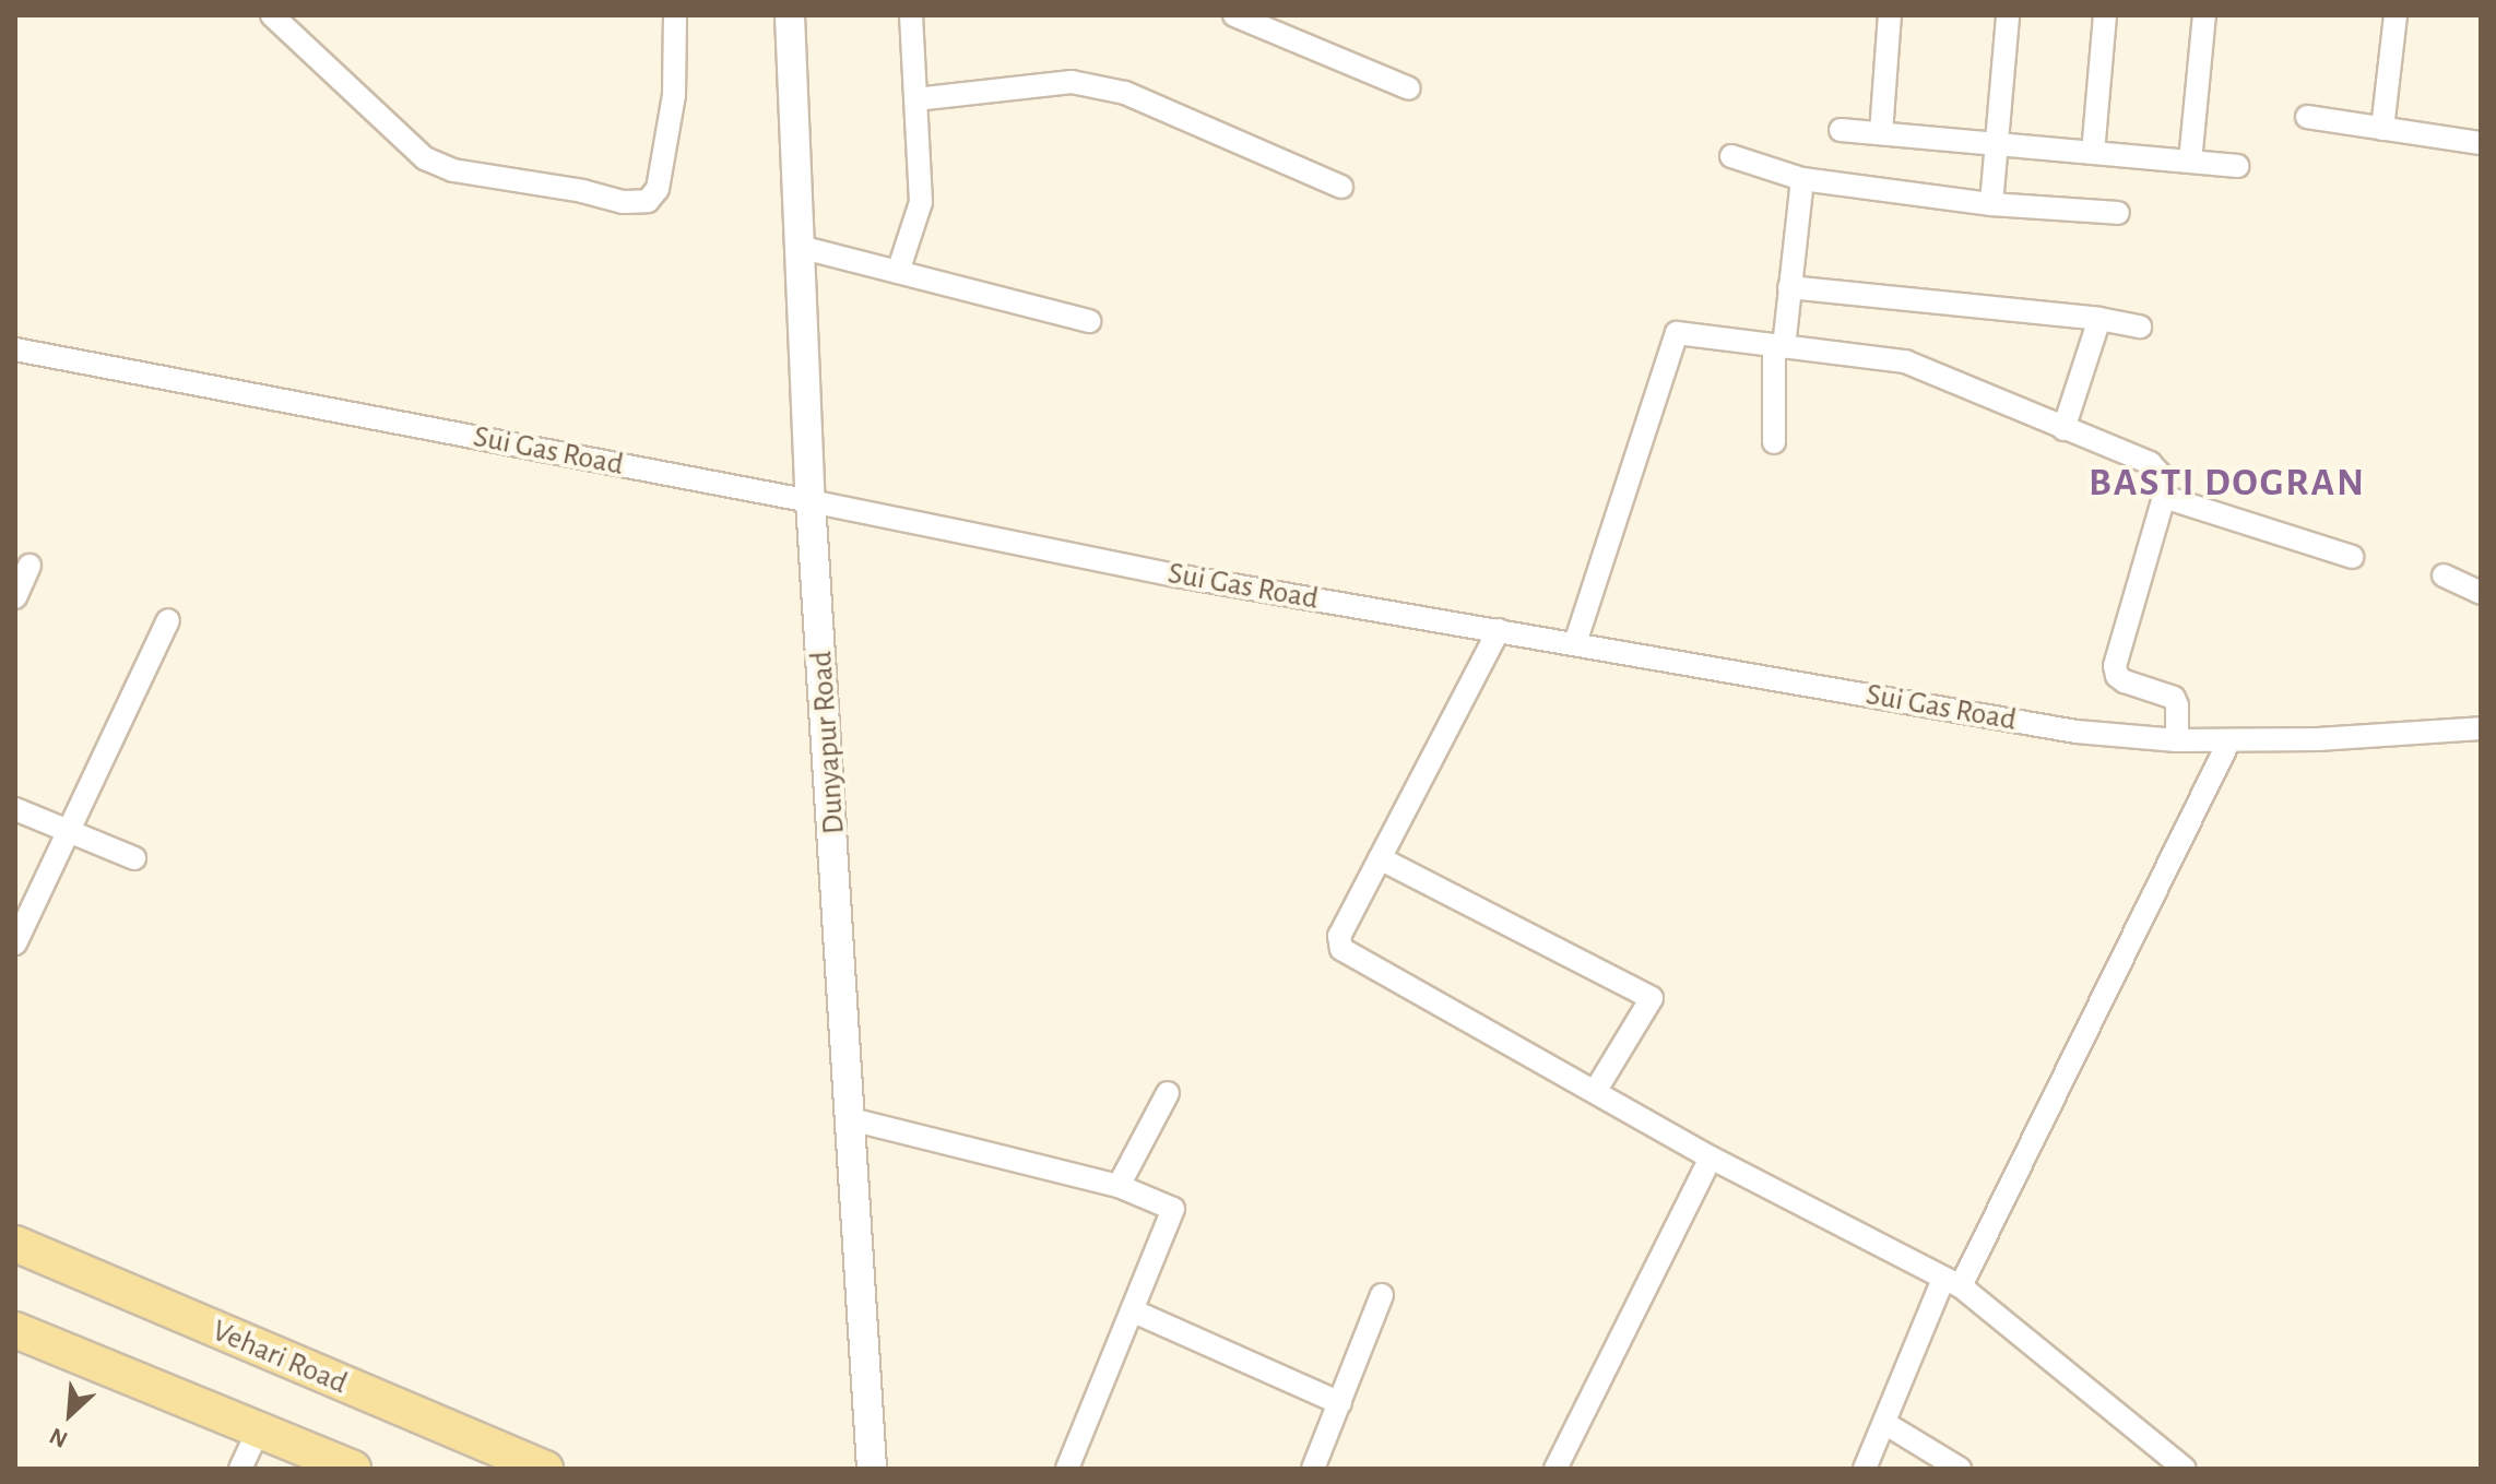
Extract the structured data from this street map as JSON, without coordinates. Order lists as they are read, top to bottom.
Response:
{
  "streets": {
    "main road": ["Vehari Road"],
    "street": ["Sui Gas Road", "Dunyapur Road"]
  },
  "crossings": [
    ["Sui Gas Road", "Dunyapur Road"]
  ],
  "districts": ["BASTI DOGRAN"],
  "north": "bottom left"
}
